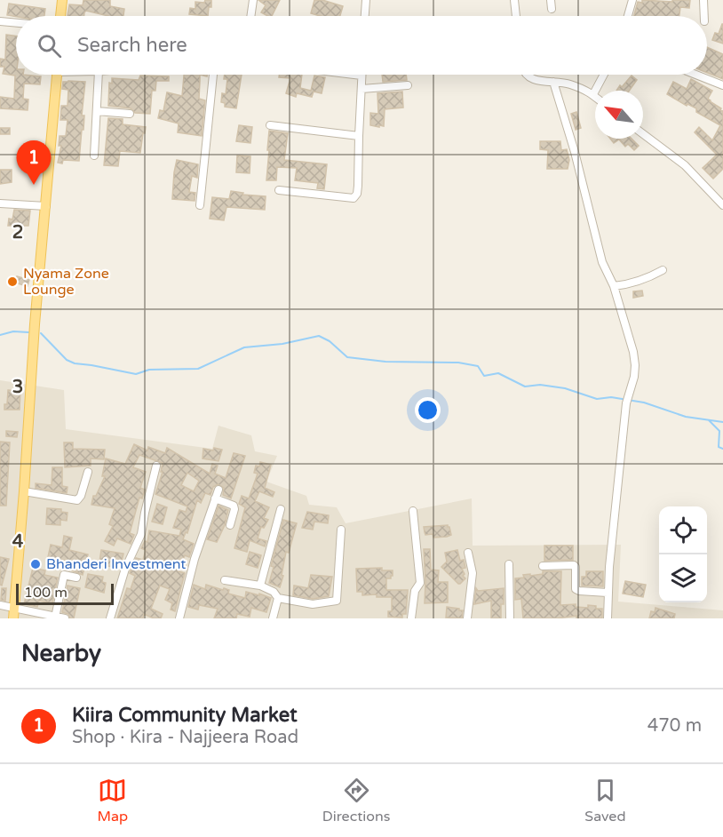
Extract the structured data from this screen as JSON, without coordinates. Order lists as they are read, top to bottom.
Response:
{
  "places": ["Nyama Zone Lounge", "Bhanderi Investment"],
  "scale_bar": "100 m",
  "north": "top left",
  "page": {
    "search": "Search here",
    "pins": "1",
    "scale": "100 m",
    "heading": "Nearby",
    "list": [
      {
        "mark": "1",
        "name": "Kiira Community Market",
        "note": "Shop · Kira - Najjeera Road",
        "value": "470 m"
      }
    ],
    "nav": ["Map", "Directions", "Saved"]
  },
  "grid": {
    "rows": ["2", "3", "4"]
  }
}
